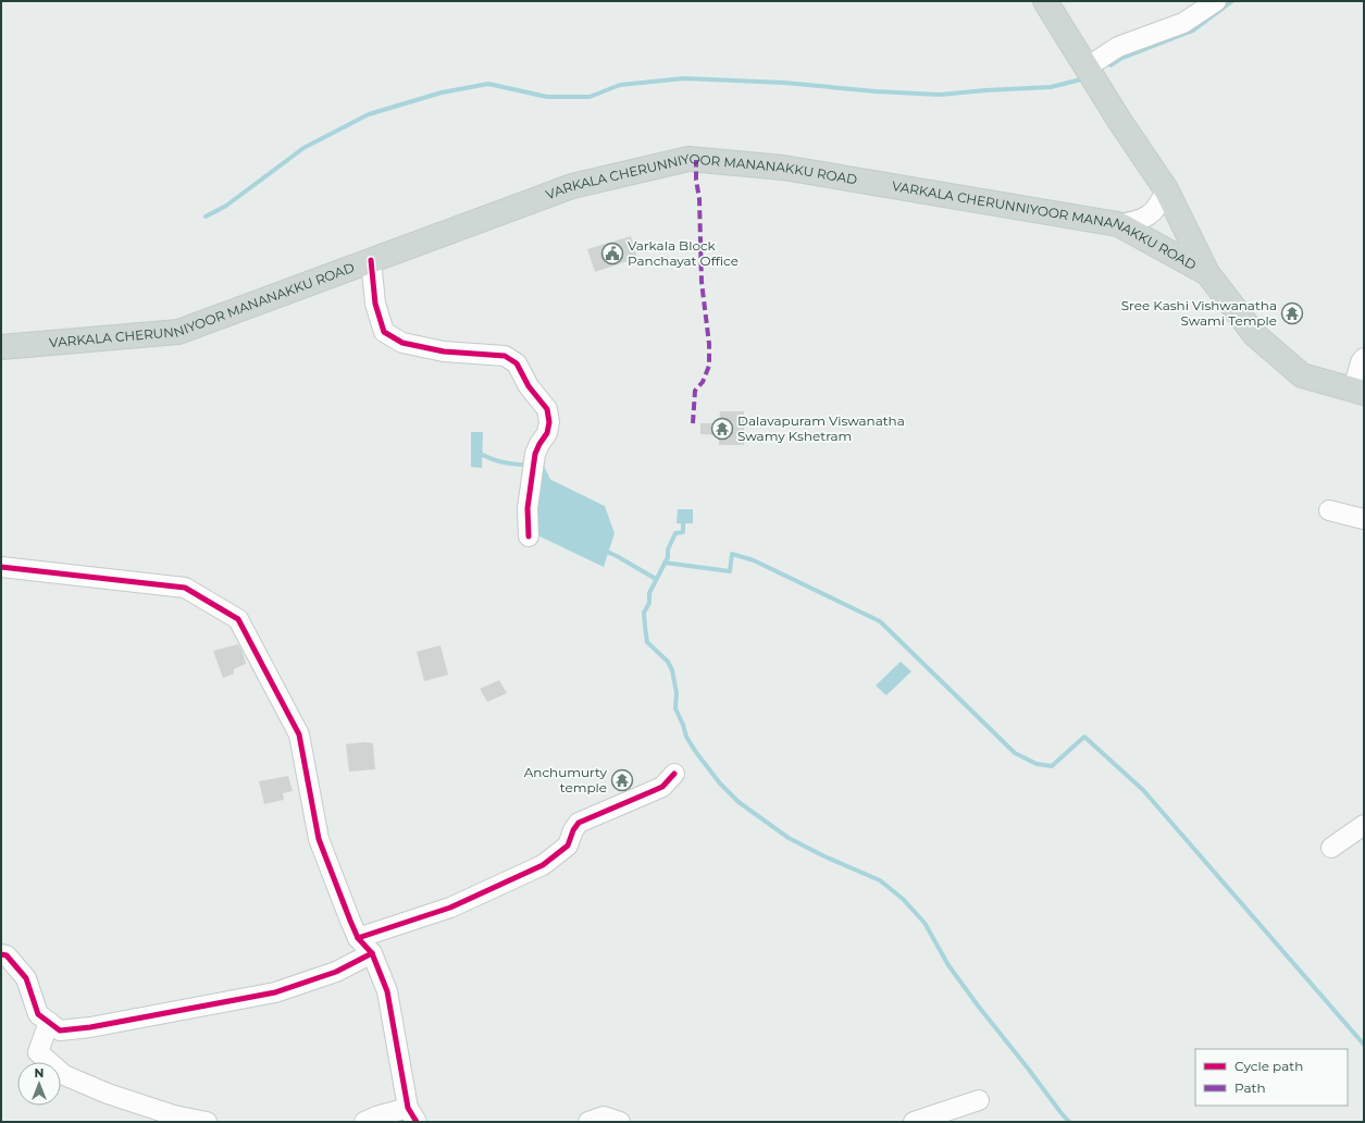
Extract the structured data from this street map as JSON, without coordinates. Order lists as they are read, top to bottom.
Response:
{
  "streets": {
    "main road": ["VARKALA CHERUNNIYOOR MANANAKKU ROAD"]
  },
  "places": {
    "public building": ["Varkala Block Panchayat Office"],
    "temple": ["Sree Kashi Vishwanatha Swami Temple", "Dalavapuram Viswanatha Swamy Kshetram", "Anchumurty temple"]
  },
  "legend": ["Cycle path", "Path"],
  "north": "top"
}
